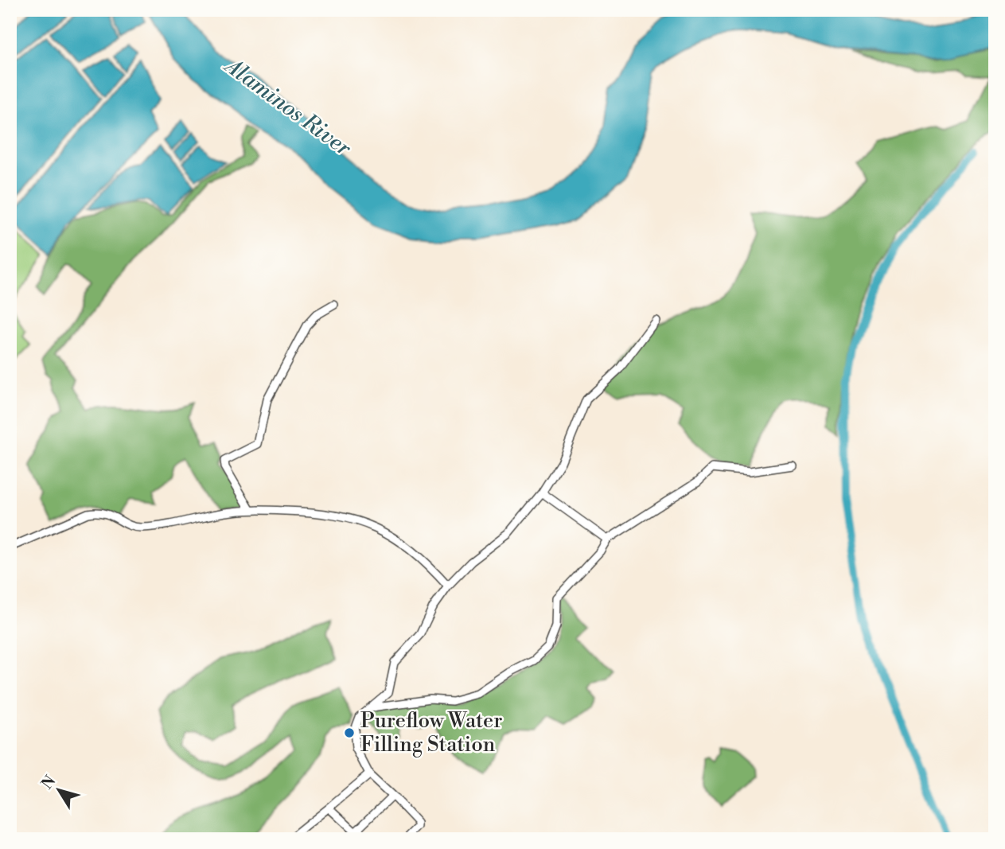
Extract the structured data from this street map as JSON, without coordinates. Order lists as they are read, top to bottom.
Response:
{
  "water": ["Alaminos River"],
  "places": ["Pureflow Water Filling Station"],
  "north": "top left"
}
